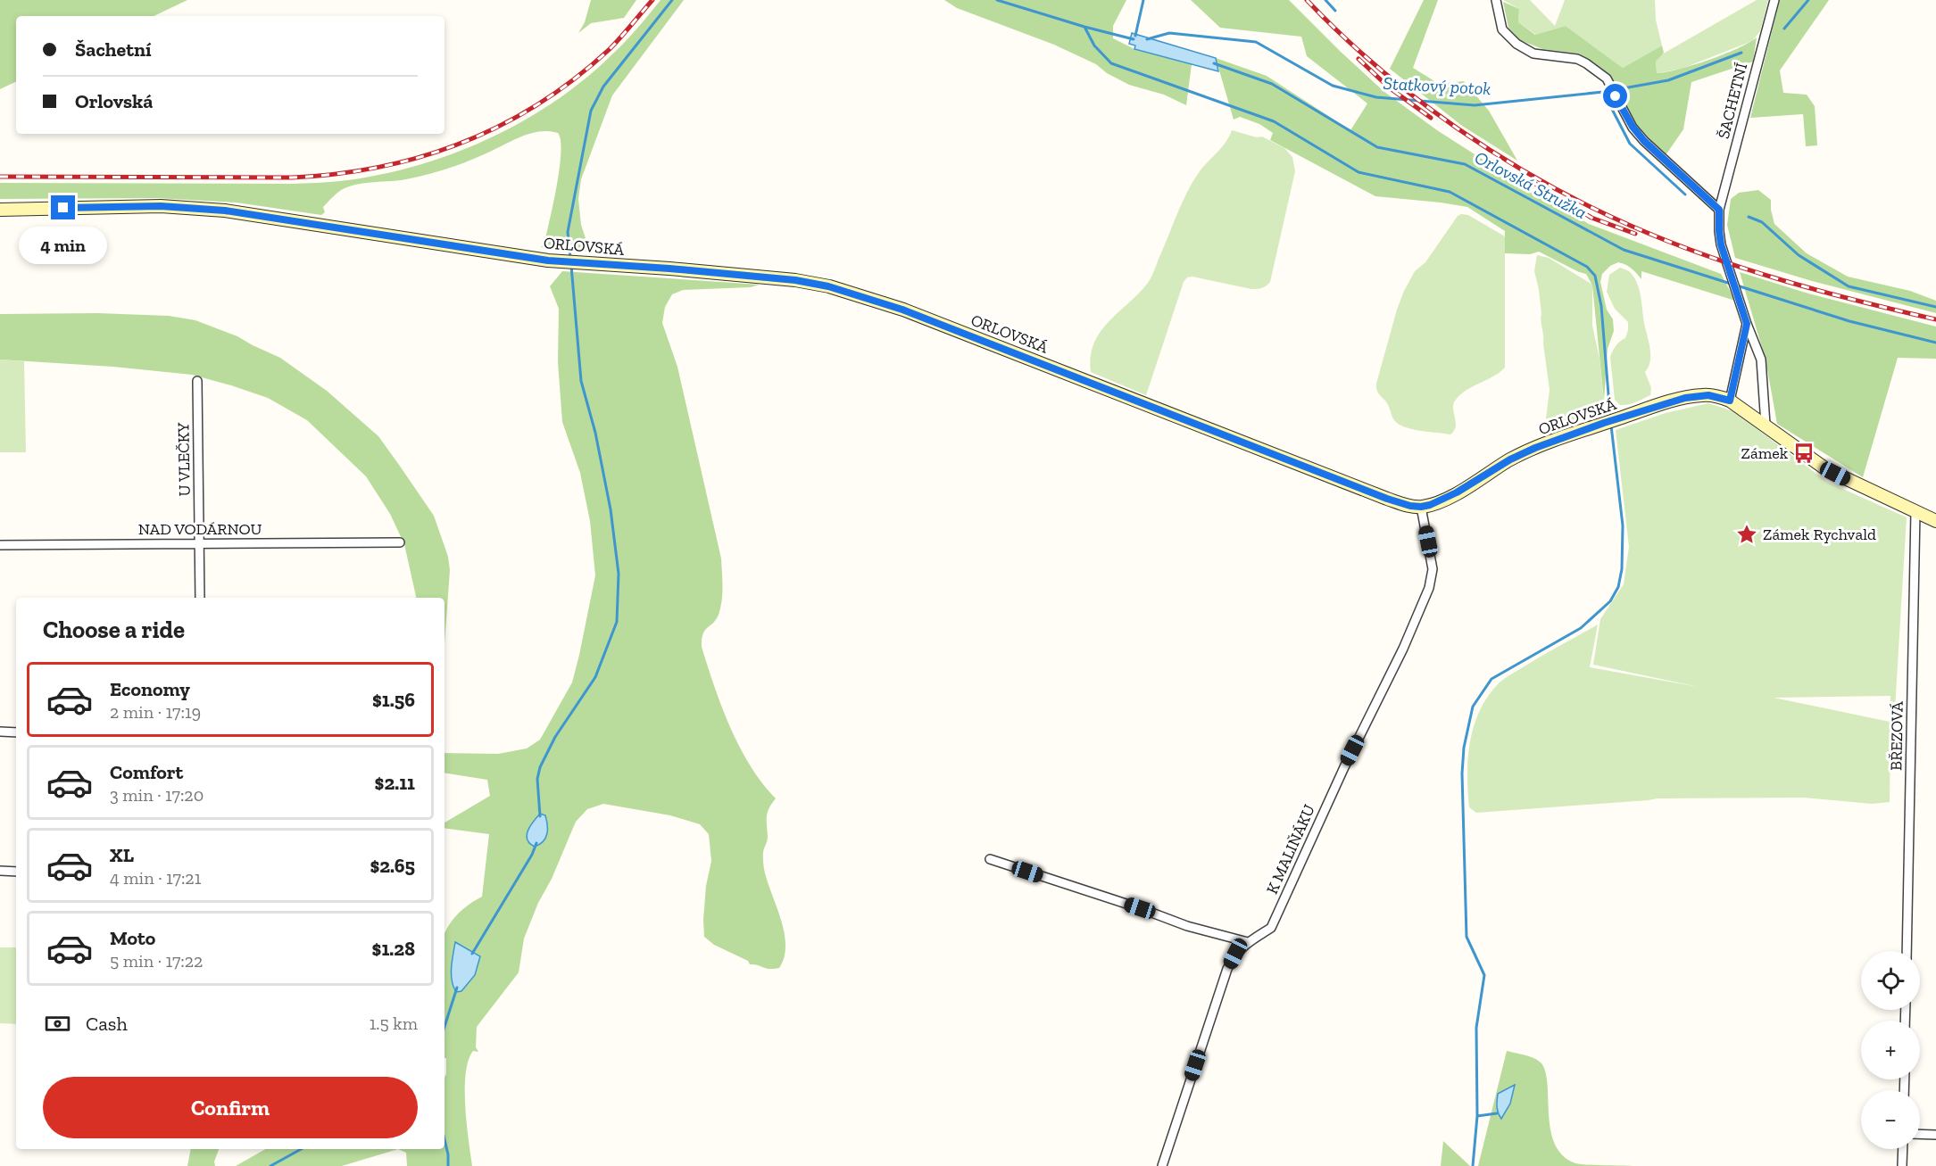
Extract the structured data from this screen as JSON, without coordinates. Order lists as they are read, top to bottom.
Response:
{
  "streets": {
    "main road": ["ORLOVSKÁ"],
    "street": [
      "ŠACHETNÍ",
      "U VLEČKY",
      "NAD VODÁRNOU",
      "BŘEZOVÁ",
      "K MALIŇÁKU"
    ]
  },
  "crossings": [
    ["ŠACHETNÍ", "ORLOVSKÁ"],
    ["ORLOVSKÁ", "BŘEZOVÁ"],
    ["ORLOVSKÁ", "K MALIŇÁKU"],
    ["U VLEČKY", "NAD VODÁRNOU"]
  ],
  "water": ["Statkový potok", "Orlovská Stružka"],
  "places": {
    "bus stop": ["Zámek"],
    "place": ["Zámek Rychvald"]
  },
  "page": {
    "banner": ["Šachetní", "Orlovská"],
    "bubble": "4 min",
    "heading": "Choose a ride",
    "list": [
      {
        "name": "Economy",
        "note": "2 min · 17:19",
        "value": "$1.56"
      },
      {
        "name": "Comfort",
        "note": "3 min · 17:20",
        "value": "$2.11"
      },
      {
        "name": "XL",
        "note": "4 min · 17:21",
        "value": "$2.65"
      },
      {
        "name": "Moto",
        "note": "5 min · 17:22",
        "value": "$1.28"
      }
    ],
    "map_buttons": ["+", "−"],
    "pay": ["Cash", "1.5 km"],
    "buttons": "Confirm"
  }
}
